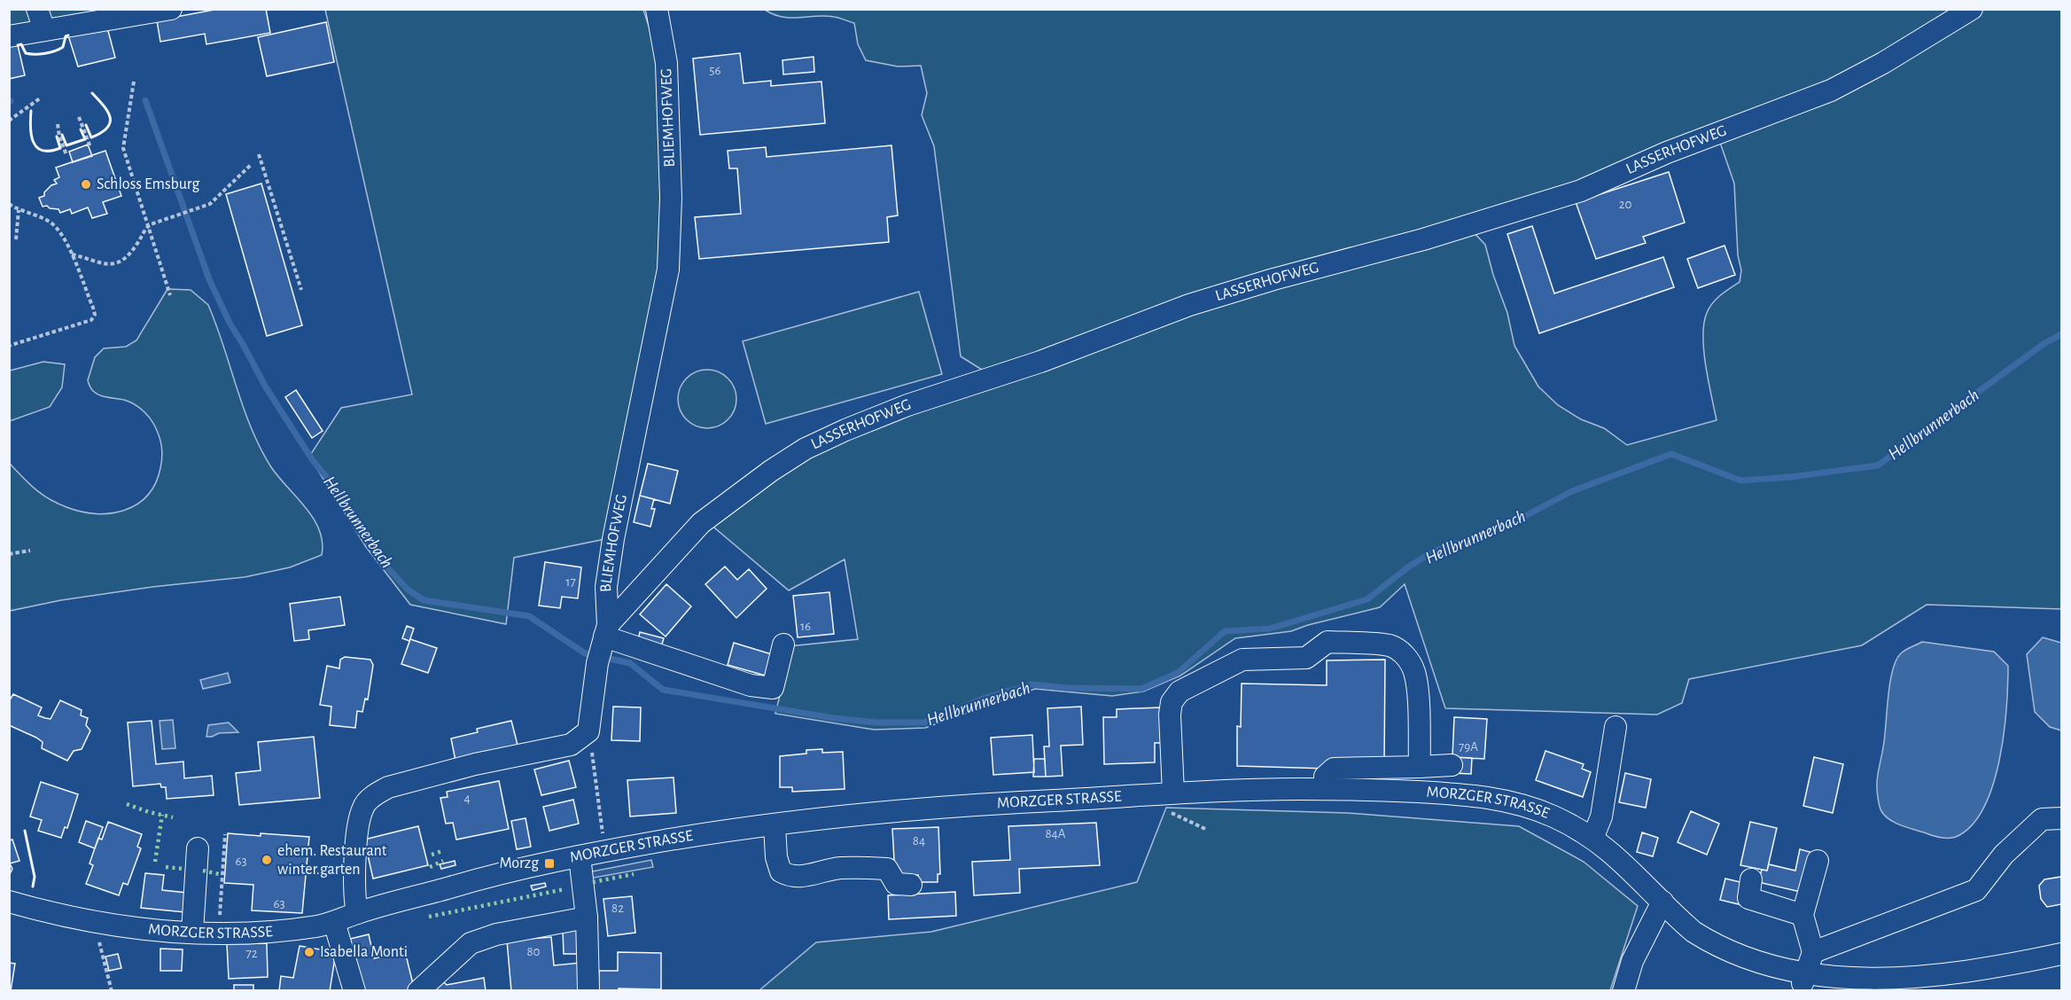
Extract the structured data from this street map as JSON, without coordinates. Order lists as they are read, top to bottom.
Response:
{
  "streets": {
    "street": ["BLIEMHOFWEG", "LASSERHOFWEG", "MORZGER STRASSE"]
  },
  "crossings": [
    ["BLIEMHOFWEG", "LASSERHOFWEG"]
  ],
  "water": ["Hellbrunnerbach"],
  "places": {
    "other": ["Schloss Emsburg", "ehem. Restaurant winter.garten", "Isabella Monti"],
    "transit": ["Morzg"]
  },
  "house_numbers": [
    "56",
    "20",
    "17",
    "16",
    "79A",
    "4",
    "84A",
    "84",
    "63",
    "63",
    "82",
    "80",
    "72"
  ]
}
